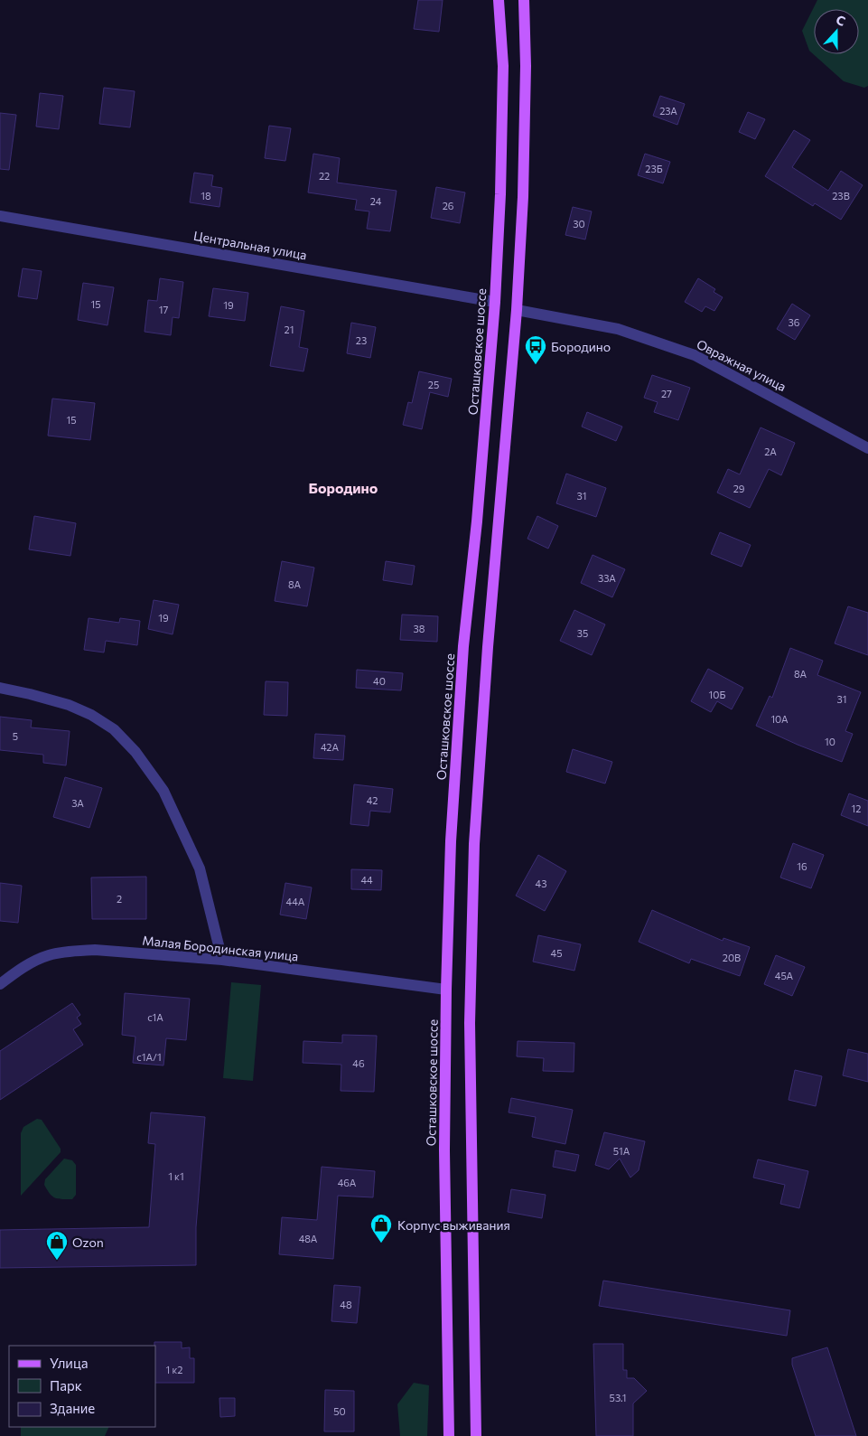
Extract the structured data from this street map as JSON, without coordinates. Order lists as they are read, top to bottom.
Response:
{
  "streets": {
    "main road": ["Осташковское шоссе"],
    "street": ["Центральная улица", "Овражная улица", "Малая Бородинская улица"]
  },
  "crossings": [
    ["Центральная улица", "Осташковское шоссе"],
    ["Осташковское шоссе", "Малая Бородинская улица"]
  ],
  "districts": ["Бородино"],
  "places": {
    "bus stop": ["Бородино"],
    "shop": ["Корпус выживания", "Ozon"]
  },
  "house_numbers": [
    "23А",
    "23Б",
    "22",
    "18",
    "23В",
    "24",
    "26",
    "30",
    "15",
    "19",
    "17",
    "36",
    "21",
    "23",
    "25",
    "27",
    "15",
    "2А",
    "29",
    "31",
    "33А",
    "8А",
    "19",
    "38",
    "35",
    "8А",
    "40",
    "10Б",
    "31",
    "10А",
    "5",
    "10",
    "42А",
    "42",
    "3А",
    "12",
    "16",
    "44",
    "43",
    "2",
    "44А",
    "45",
    "20В",
    "45А",
    "с1А",
    "с1А/1",
    "46",
    "51А",
    "1 к1",
    "46А",
    "48А",
    "48",
    "1 к2",
    "53.1",
    "50"
  ],
  "legend": ["Улица", "Парк", "Здание"],
  "north": "top"
}
